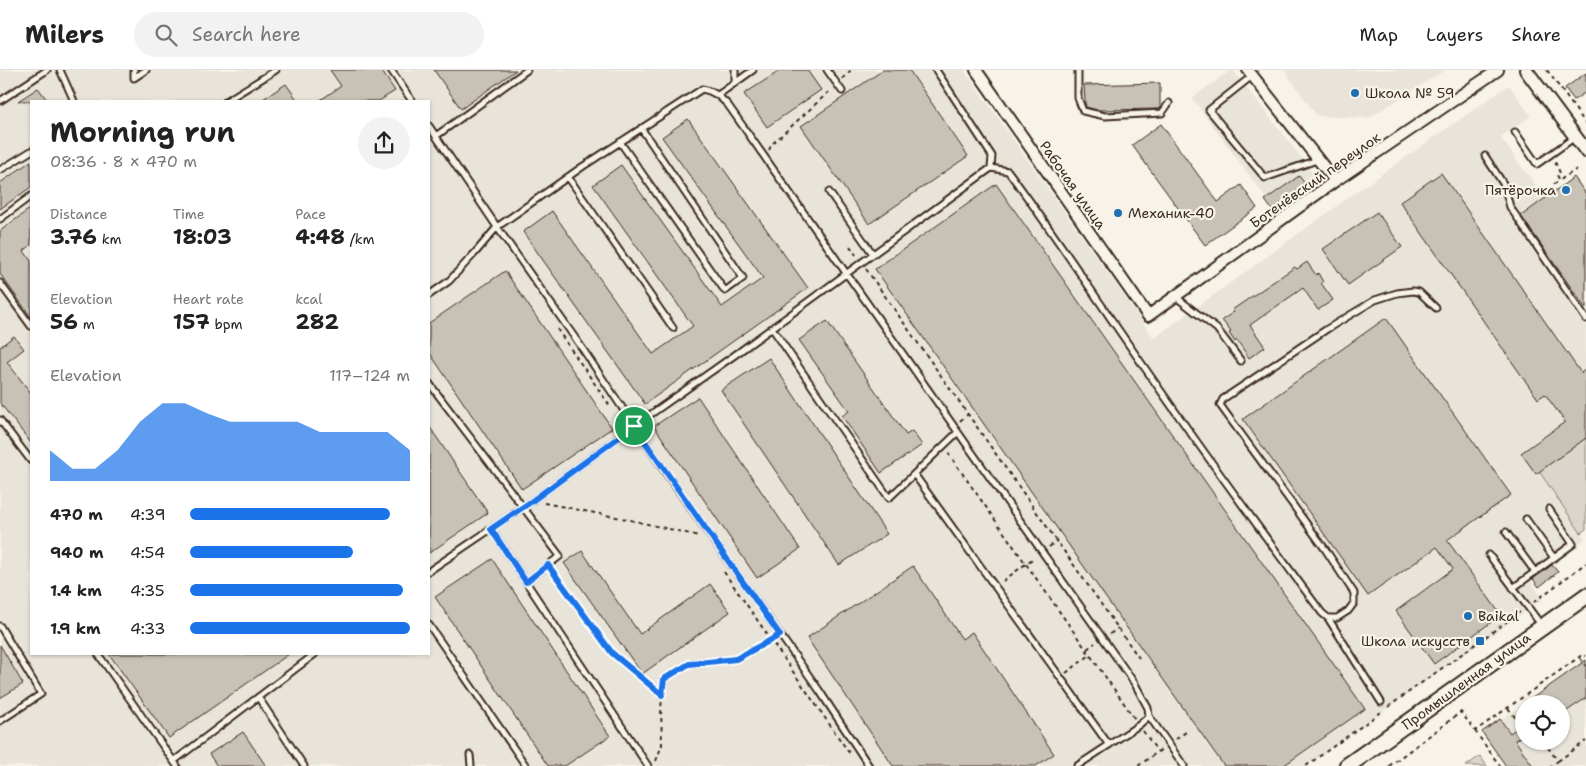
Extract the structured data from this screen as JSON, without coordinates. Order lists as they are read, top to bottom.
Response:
{
  "streets": {
    "main road": ["Промышленная улица"],
    "street": ["Ботенёвский переулок", "Рабочая улица"]
  },
  "crossings": [
    ["Ботенёвский переулок", "Рабочая улица"]
  ],
  "places": {
    "other": [
      "Школа № 59",
      "Пятёрочка",
      "Механик-40",
      "Baikal"
    ],
    "transit": ["Школа искусств"]
  },
  "page": {
    "header": "Milers",
    "search": "Search here",
    "nav": ["Map", "Layers", "Share"],
    "heading": ["Morning run", "08:36 · 8 × 470 m"],
    "stats": [
      ["Distance", "3.76 km"],
      ["Time", "18:03"],
      ["Pace", "4:48 /km"],
      ["Elevation", "56 m"],
      ["Heart rate", "157 bpm"],
      ["kcal", "282"]
    ],
    "chart": ["Elevation", "117–124 m"],
    "list": [
      {
        "name": "470 m",
        "note": "4:39"
      },
      {
        "name": "940 m",
        "note": "4:54"
      },
      {
        "name": "1.4 km",
        "note": "4:35"
      },
      {
        "name": "1.9 km",
        "note": "4:33"
      }
    ]
  }
}
